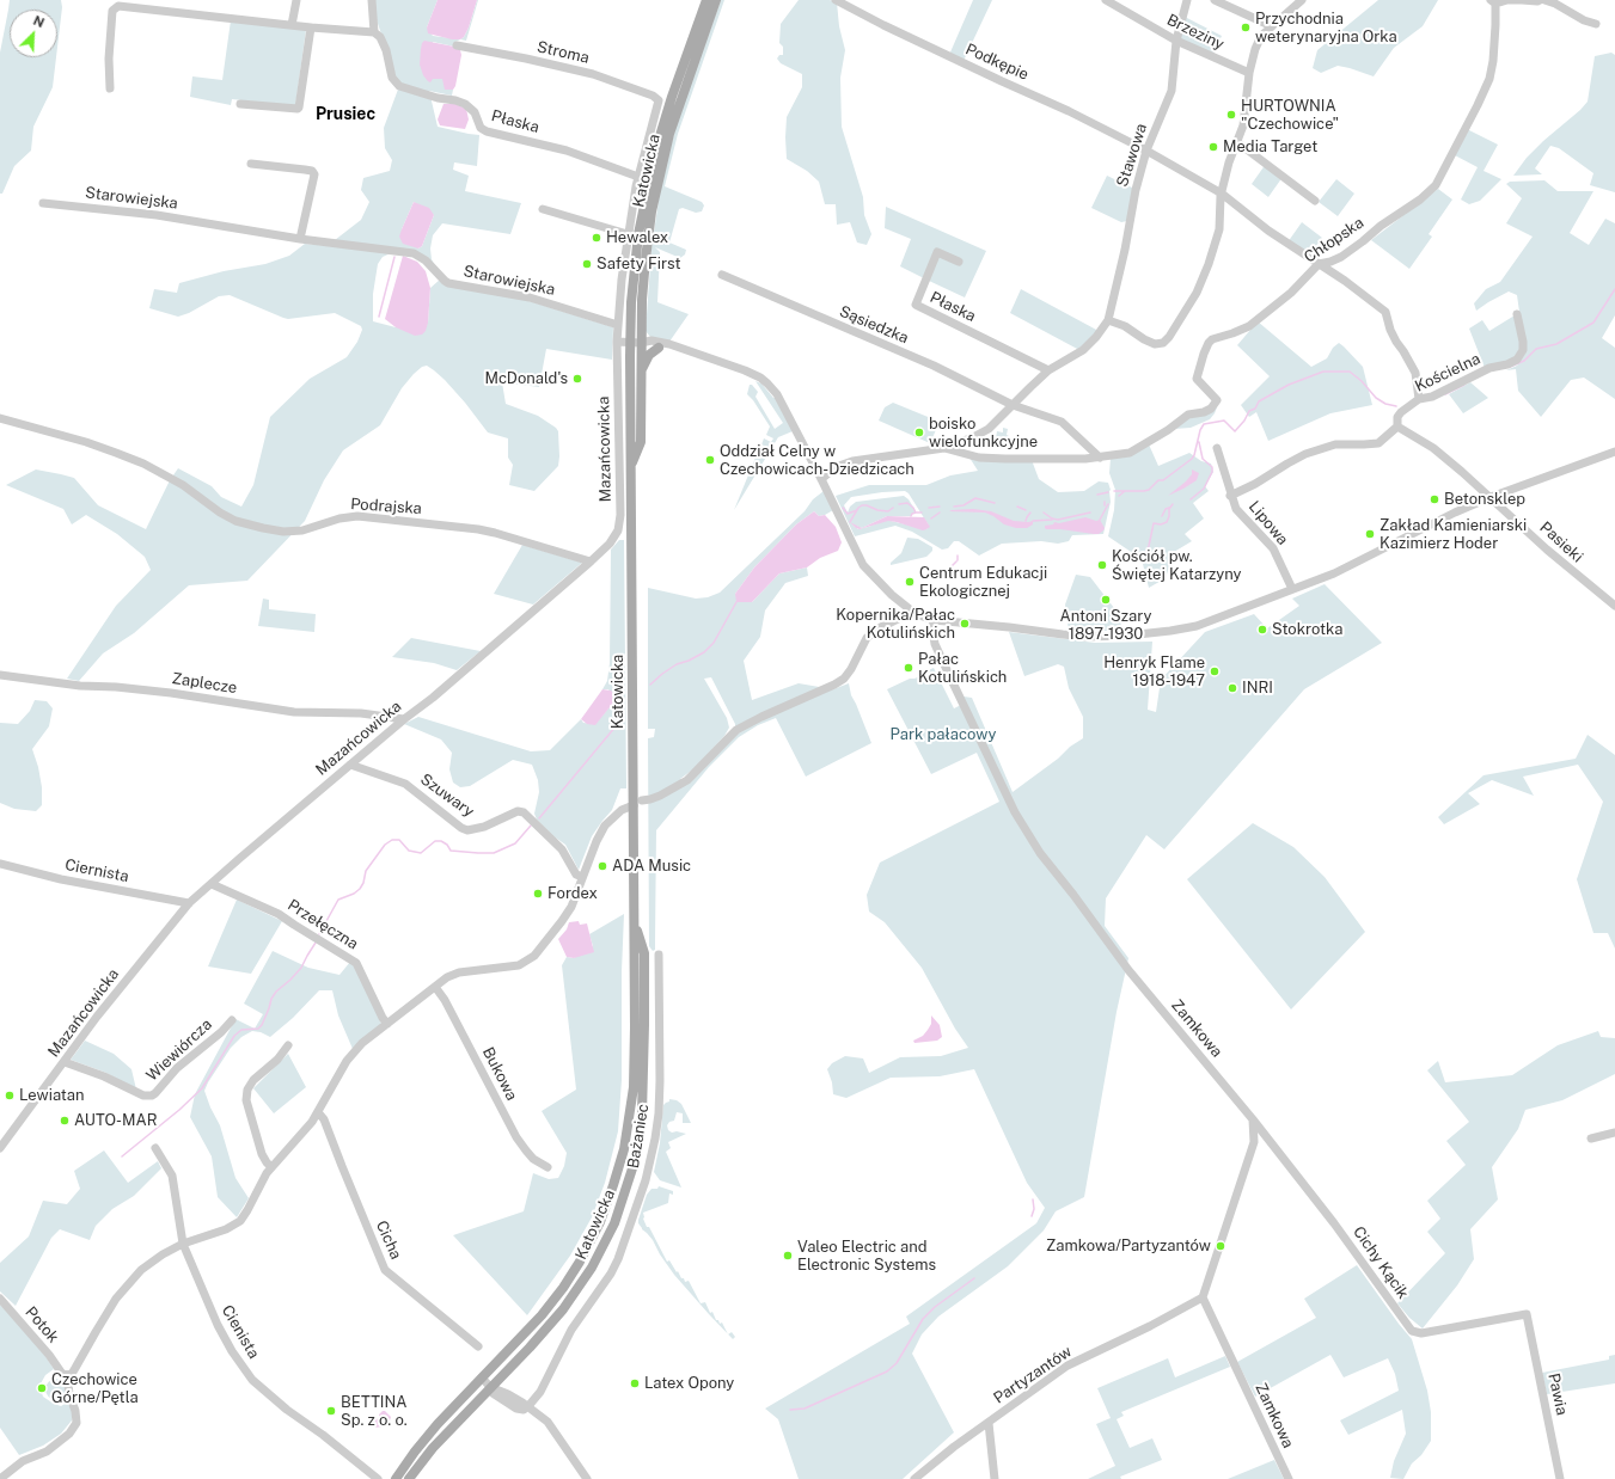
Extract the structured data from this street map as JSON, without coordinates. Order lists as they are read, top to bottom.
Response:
{
  "streets": {
    "main road": ["Katowicka"],
    "street": [
      "Brzeziny",
      "Stroma",
      "Podkępie",
      "Płaska",
      "Stawowa",
      "Starowiejska",
      "Chłopska",
      "Sąsiedzka",
      "Kościelna",
      "Mazańcowicka",
      "Podrajska",
      "Lipowa",
      "Pasieki",
      "Zaplecze",
      "Szuwary",
      "Ciernista",
      "Przełęczna",
      "Zamkowa",
      "Wiewiórcza",
      "Bukowa",
      "Bażaniec",
      "Cicha",
      "Cichy Kącik",
      "Potok",
      "Cienista",
      "Partyzantów",
      "Pawia"
    ]
  },
  "crossings": [
    ["Brzeziny", "Stawowa"],
    ["Stroma", "Płaska"],
    ["Podkępie", "Stawowa"],
    ["Podkępie", "Chłopska"],
    ["Podkępie", "Kościelna"],
    ["Kościelna", "Lipowa"],
    ["Kościelna", "Pasieki"],
    ["Mazańcowicka", "Podrajska"],
    ["Mazańcowicka", "Zaplecze"],
    ["Mazańcowicka", "Szuwary"],
    ["Mazańcowicka", "Ciernista"],
    ["Mazańcowicka", "Przełęczna"],
    ["Mazańcowicka", "Wiewiórcza"],
    ["Zamkowa", "Cichy Kącik"],
    ["Zamkowa", "Partyzantów"],
    ["Cichy Kącik", "Pawia"]
  ],
  "districts": ["Prusiec"],
  "parks": ["Park pałacowy"],
  "places": [
    "Przychodnia weterynaryjna Orka",
    "HURTOWNIA \"Czechowice\"",
    "Media Target",
    "Hewalex",
    "Safety First",
    "McDonald's",
    "boisko wielofunkcyjne",
    "Oddział Celny w Czechowicach-Dziedzicach",
    "Betonsklep",
    "Zakład Kamieniarski Kazimierz Hoder",
    "Kościół pw. Świętej Katarzyny",
    "Centrum Edukacji Ekologicznej",
    "Antoni Szary 1897-1930",
    "Kopernika/Pałac Kotulińskich",
    "Stokrotka",
    "Pałac Kotulińskich",
    "Henryk Flame 1918-1947",
    "INRI",
    "ADA Music",
    "Fordex",
    "Lewiatan",
    "AUTO-MAR",
    "Zamkowa/Partyzantów",
    "Valeo Electric and Electronic Systems",
    "Latex Opony",
    "Czechowice Górne/Pętla",
    "BETTINA Sp. z o. o."
  ],
  "north": "top right"
}
